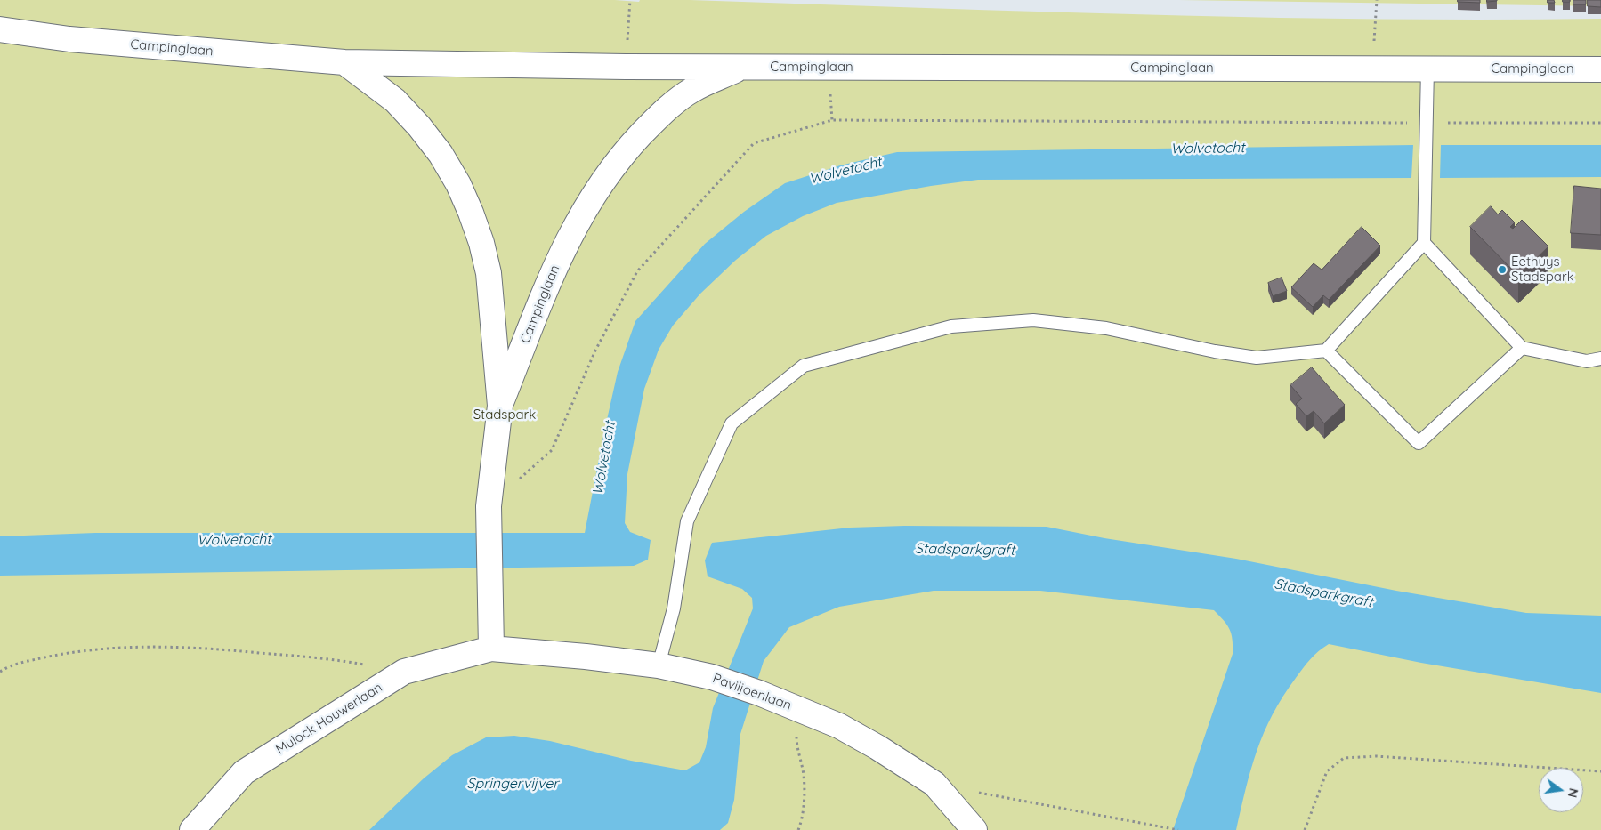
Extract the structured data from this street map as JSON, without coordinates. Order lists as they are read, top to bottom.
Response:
{
  "streets": {
    "street": ["Campinglaan", "Paviljoenlaan", "Mulock Houwerlaan"]
  },
  "crossings": [
    ["Campinglaan", "Paviljoenlaan"],
    ["Campinglaan", "Mulock Houwerlaan"],
    ["Paviljoenlaan", "Mulock Houwerlaan"]
  ],
  "water": ["Wolvetocht", "Stadsparkgraft", "Springervijver"],
  "parks": ["Stadspark"],
  "places": ["Eethuys Stadspark"],
  "north": "right"
}
